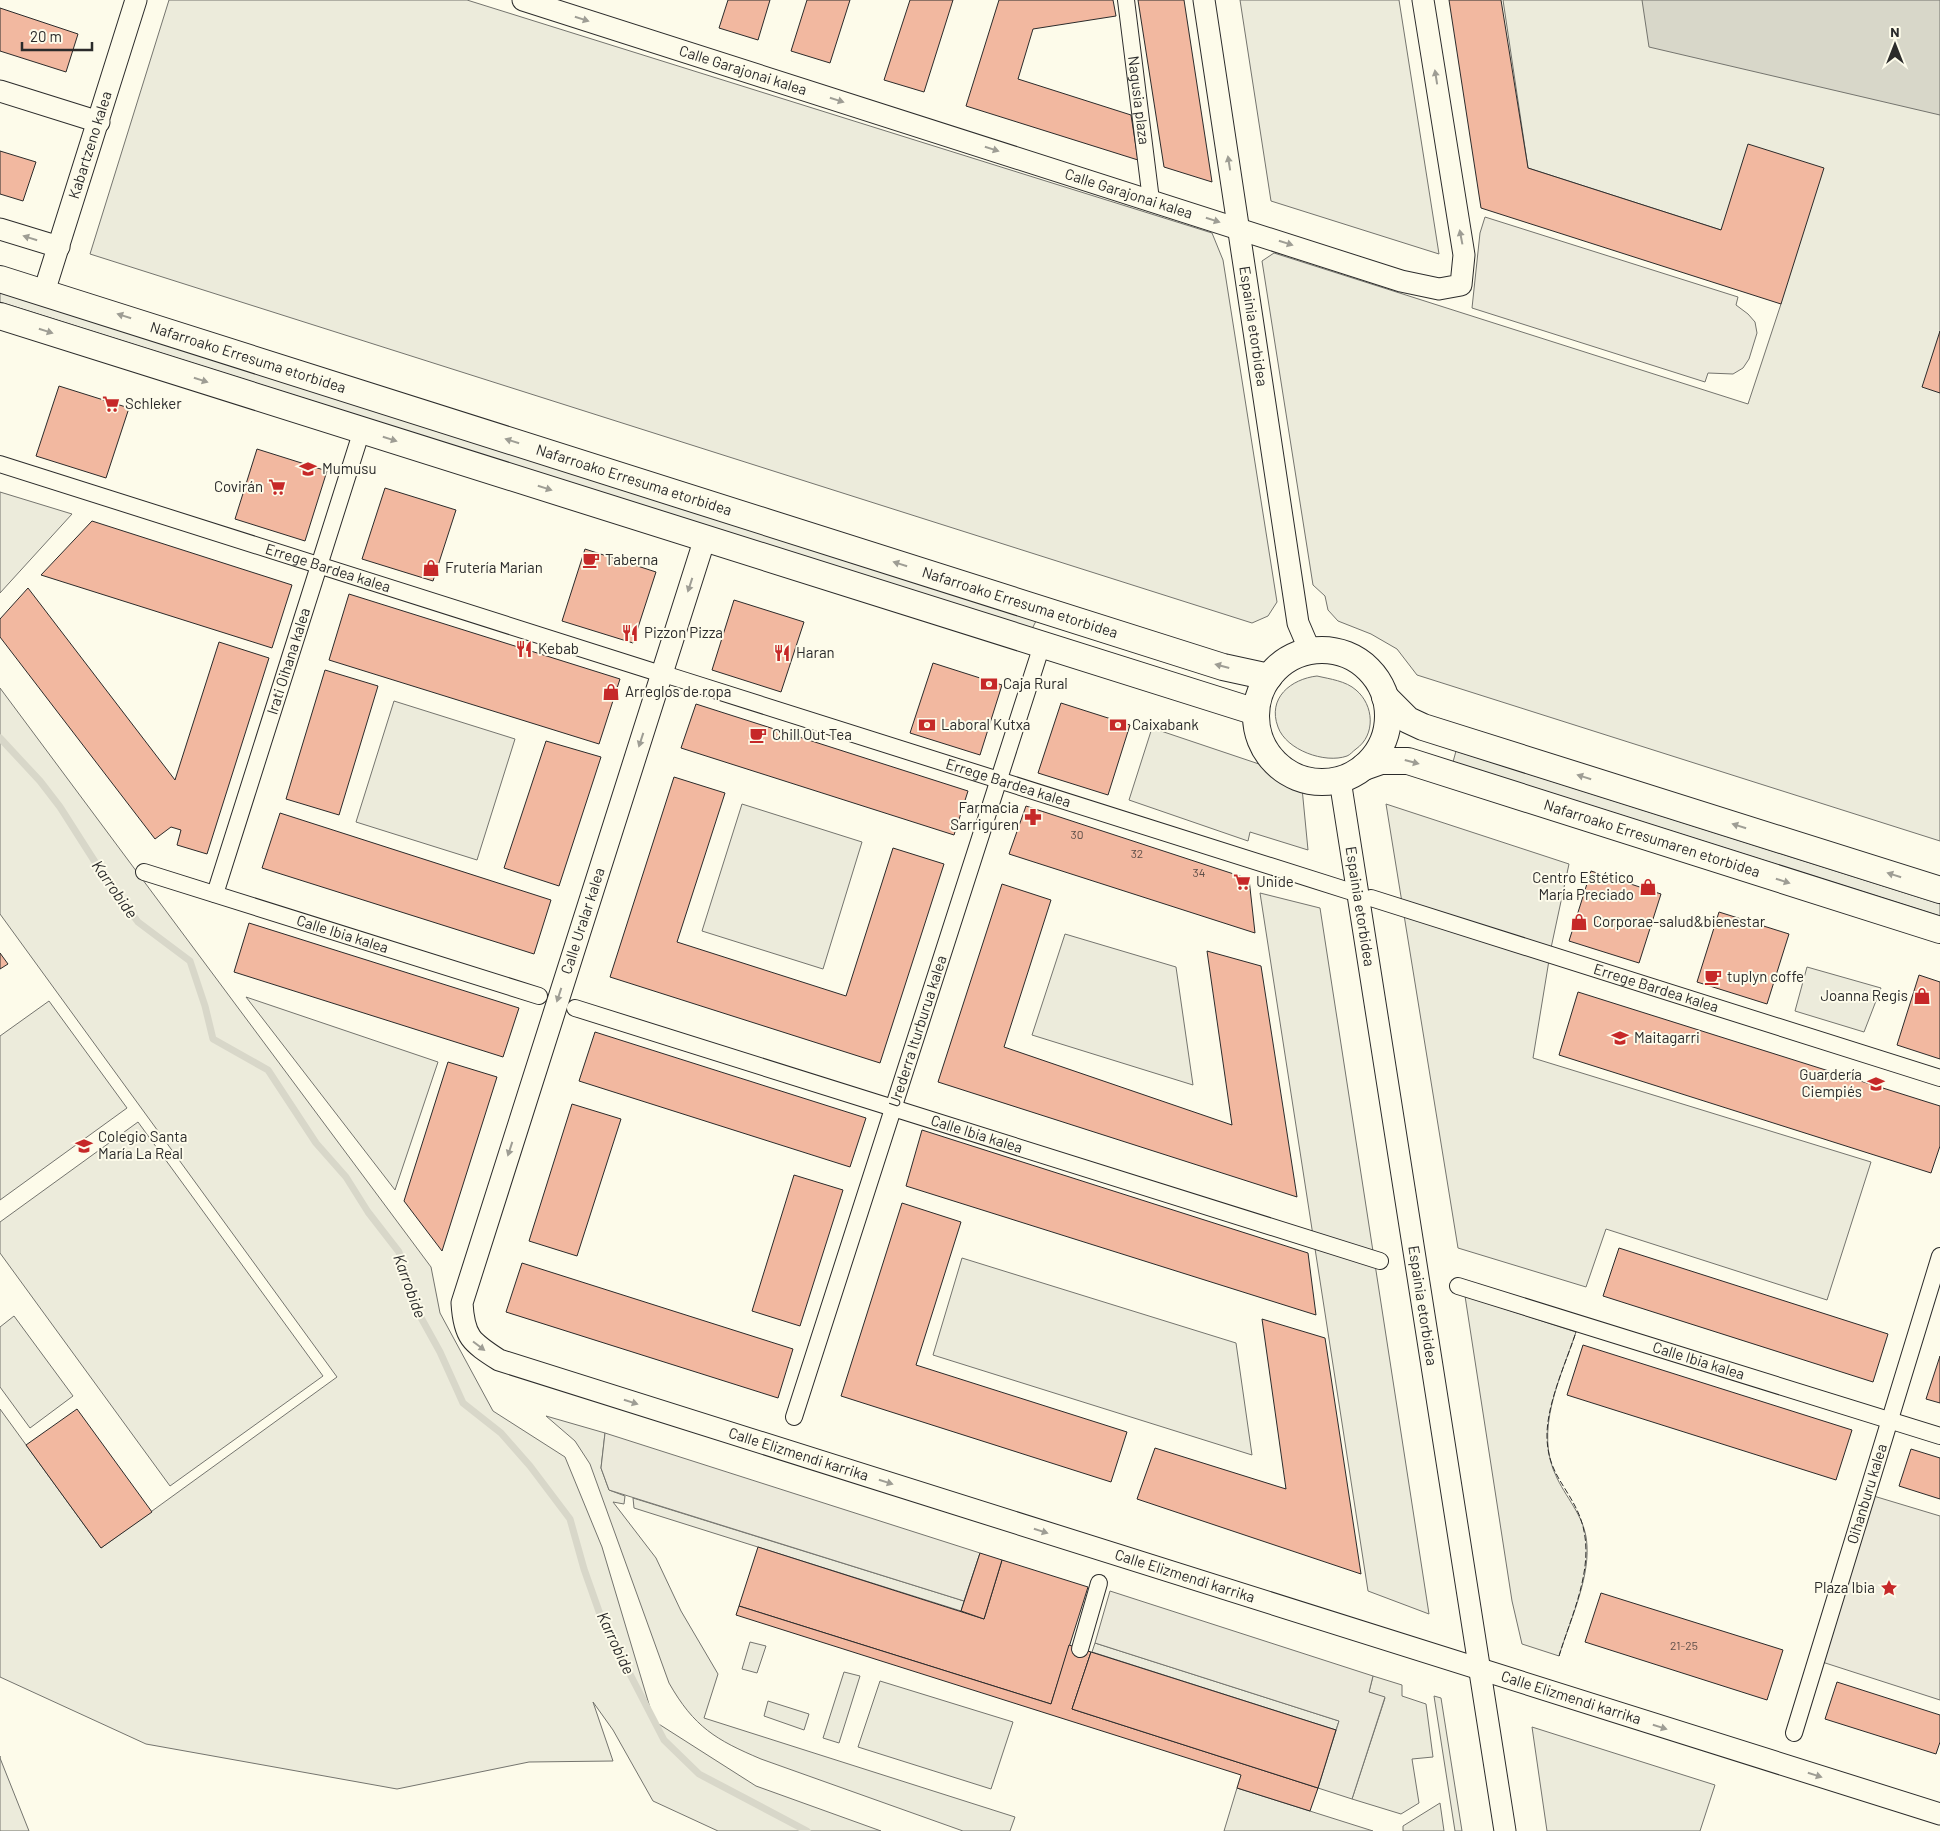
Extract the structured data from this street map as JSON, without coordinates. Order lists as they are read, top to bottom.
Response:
{
  "streets": {
    "street": [
      "Calle Garajonai kalea",
      "Nagusia plaza",
      "Kabartzeno kalea",
      "Espainia etorbidea",
      "Nafarroako Erresuma etorbidea",
      "Errege Bardea kalea",
      "Irati Oihana kalea",
      "Nafarroako Erresumaren etorbidea",
      "Calle Uralar kalea",
      "Calle Ibia kalea",
      "Urederra Iturburua kalea",
      "Calle Elizmendi karrika",
      "Oihanburu kalea"
    ]
  },
  "crossings": [
    ["Calle Garajonai kalea", "Nagusia plaza"],
    ["Calle Garajonai kalea", "Espainia etorbidea"],
    ["Kabartzeno kalea", "Nafarroako Erresuma etorbidea"],
    ["Espainia etorbidea", "Nafarroako Erresuma etorbidea"],
    ["Espainia etorbidea", "Nafarroako Erresumaren etorbidea"],
    ["Espainia etorbidea", "Calle Elizmendi karrika"],
    ["Nafarroako Erresuma etorbidea", "Nafarroako Erresumaren etorbidea"],
    ["Errege Bardea kalea", "Irati Oihana kalea"],
    ["Errege Bardea kalea", "Urederra Iturburua kalea"],
    ["Irati Oihana kalea", "Calle Ibia kalea"],
    ["Calle Uralar kalea", "Calle Elizmendi karrika"],
    ["Calle Ibia kalea", "Urederra Iturburua kalea"],
    ["Calle Ibia kalea", "Oihanburu kalea"]
  ],
  "one_way": ["Calle Uralar kalea", "Calle Elizmendi karrika"],
  "water": ["Karrobide"],
  "places": {
    "supermarket": ["Schleker", "Covirán", "Unide"],
    "school or university": [
      "Mumusu",
      "Maitagarri",
      "Guardería Ciempiés",
      "Colegio Santa María La Real"
    ],
    "cafe": ["Taberna", "Chill Out Tea", "tuplyn coffe"],
    "shop": [
      "Frutería Marian",
      "Arreglos de ropa",
      "Centro Estético María Preciado",
      "Corporae-salud&bienestar",
      "Joanna Regis"
    ],
    "restaurant": ["Pizzon Pizza", "Kebab", "Haran"],
    "bank": ["Caja Rural", "Laboral Kutxa", "Caixabank"],
    "pharmacy": ["Farmacia Sarriguren"],
    "place": ["Plaza Ibia"]
  },
  "house_numbers": [
    "30",
    "32",
    "34",
    "21-25"
  ],
  "scale_bar": "20 m",
  "north": "top"
}
